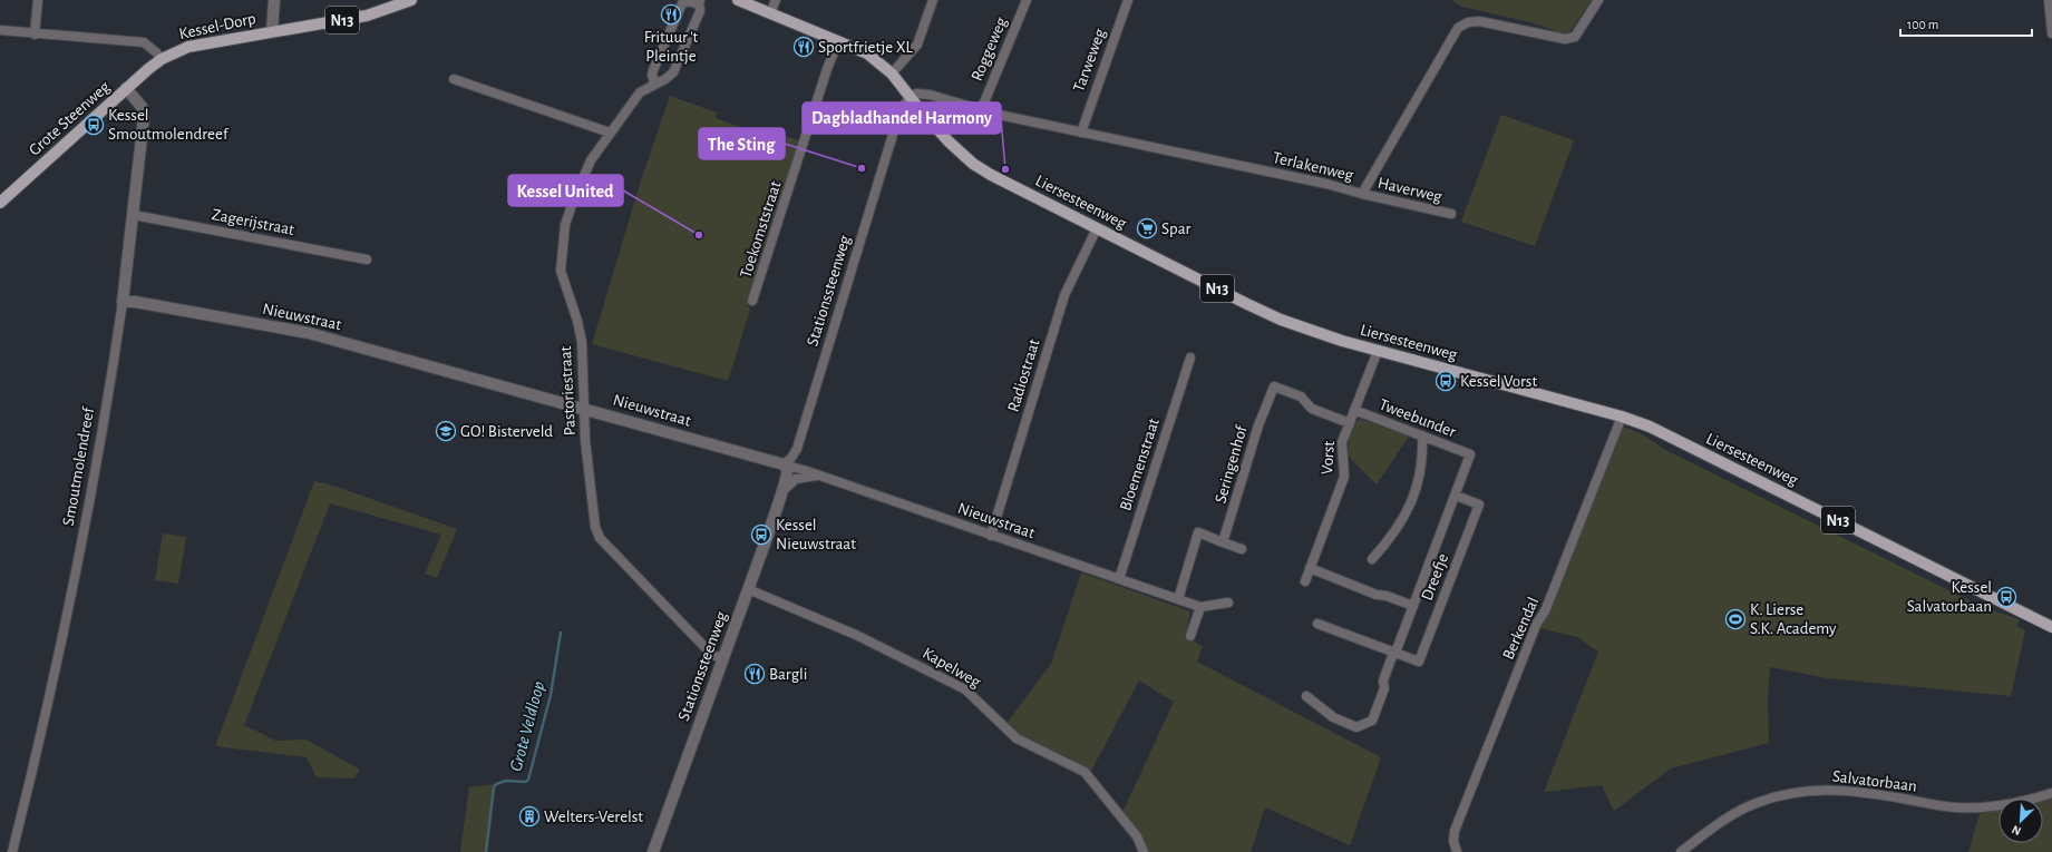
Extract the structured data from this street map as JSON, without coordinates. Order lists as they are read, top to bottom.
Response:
{
  "streets": {
    "main road": [
      "N13",
      "Kessel-Dorp",
      "Grote Steenweg",
      "Liersesteenweg"
    ],
    "street": [
      "Roggeweg",
      "Tarweweg",
      "Terlakenweg",
      "Haverweg",
      "Zagerijstraat",
      "Toekomststraat",
      "Stationssteenweg",
      "Nieuwstraat",
      "Radiostraat",
      "Pastoriestraat",
      "Tweebunder",
      "Vorst",
      "Bloemenstraat",
      "Seringenhof",
      "Smoutmolendreef",
      "Dreefje",
      "Berkendal",
      "Kapelweg",
      "Salvatorbaan"
    ]
  },
  "crossings": [
    ["N13", "Liersesteenweg"],
    ["N13", "Toekomststraat"],
    ["Kessel-Dorp", "Grote Steenweg"],
    ["Roggeweg", "Terlakenweg"],
    ["Tarweweg", "Terlakenweg"],
    ["Grote Steenweg", "Smoutmolendreef"],
    ["Terlakenweg", "Haverweg"],
    ["Terlakenweg", "Liersesteenweg"],
    ["Terlakenweg", "Stationssteenweg"],
    ["Liersesteenweg", "Stationssteenweg"],
    ["Liersesteenweg", "Radiostraat"],
    ["Liersesteenweg", "Vorst"],
    ["Liersesteenweg", "Berkendal"],
    ["Zagerijstraat", "Smoutmolendreef"],
    ["Stationssteenweg", "Nieuwstraat"],
    ["Stationssteenweg", "Pastoriestraat"],
    ["Stationssteenweg", "Kapelweg"],
    ["Nieuwstraat", "Radiostraat"],
    ["Nieuwstraat", "Pastoriestraat"],
    ["Nieuwstraat", "Bloemenstraat"],
    ["Nieuwstraat", "Smoutmolendreef"],
    ["Tweebunder", "Vorst"],
    ["Tweebunder", "Dreefje"],
    ["Vorst", "Seringenhof"]
  ],
  "water": ["Grote Veldloop"],
  "places": {
    "restaurant": ["Frituur 't Pleintje", "Sportfrietje XL", "Bargli"],
    "bus stop": [
      "Kessel Smoutmolendreef",
      "Kessel Vorst",
      "Kessel Nieuwstraat",
      "Kessel Salvatorbaan"
    ],
    "other": ["The Sting", "Dagbladhandel Harmony", "Kessel United"],
    "supermarket": ["Spar"],
    "school or university": ["GO! Bisterveld"],
    "sports": ["K. Lierse S.K. Academy"],
    "building": ["Welters-Verelst"]
  },
  "scale_bar": "100 m",
  "north": "bottom left"
}
